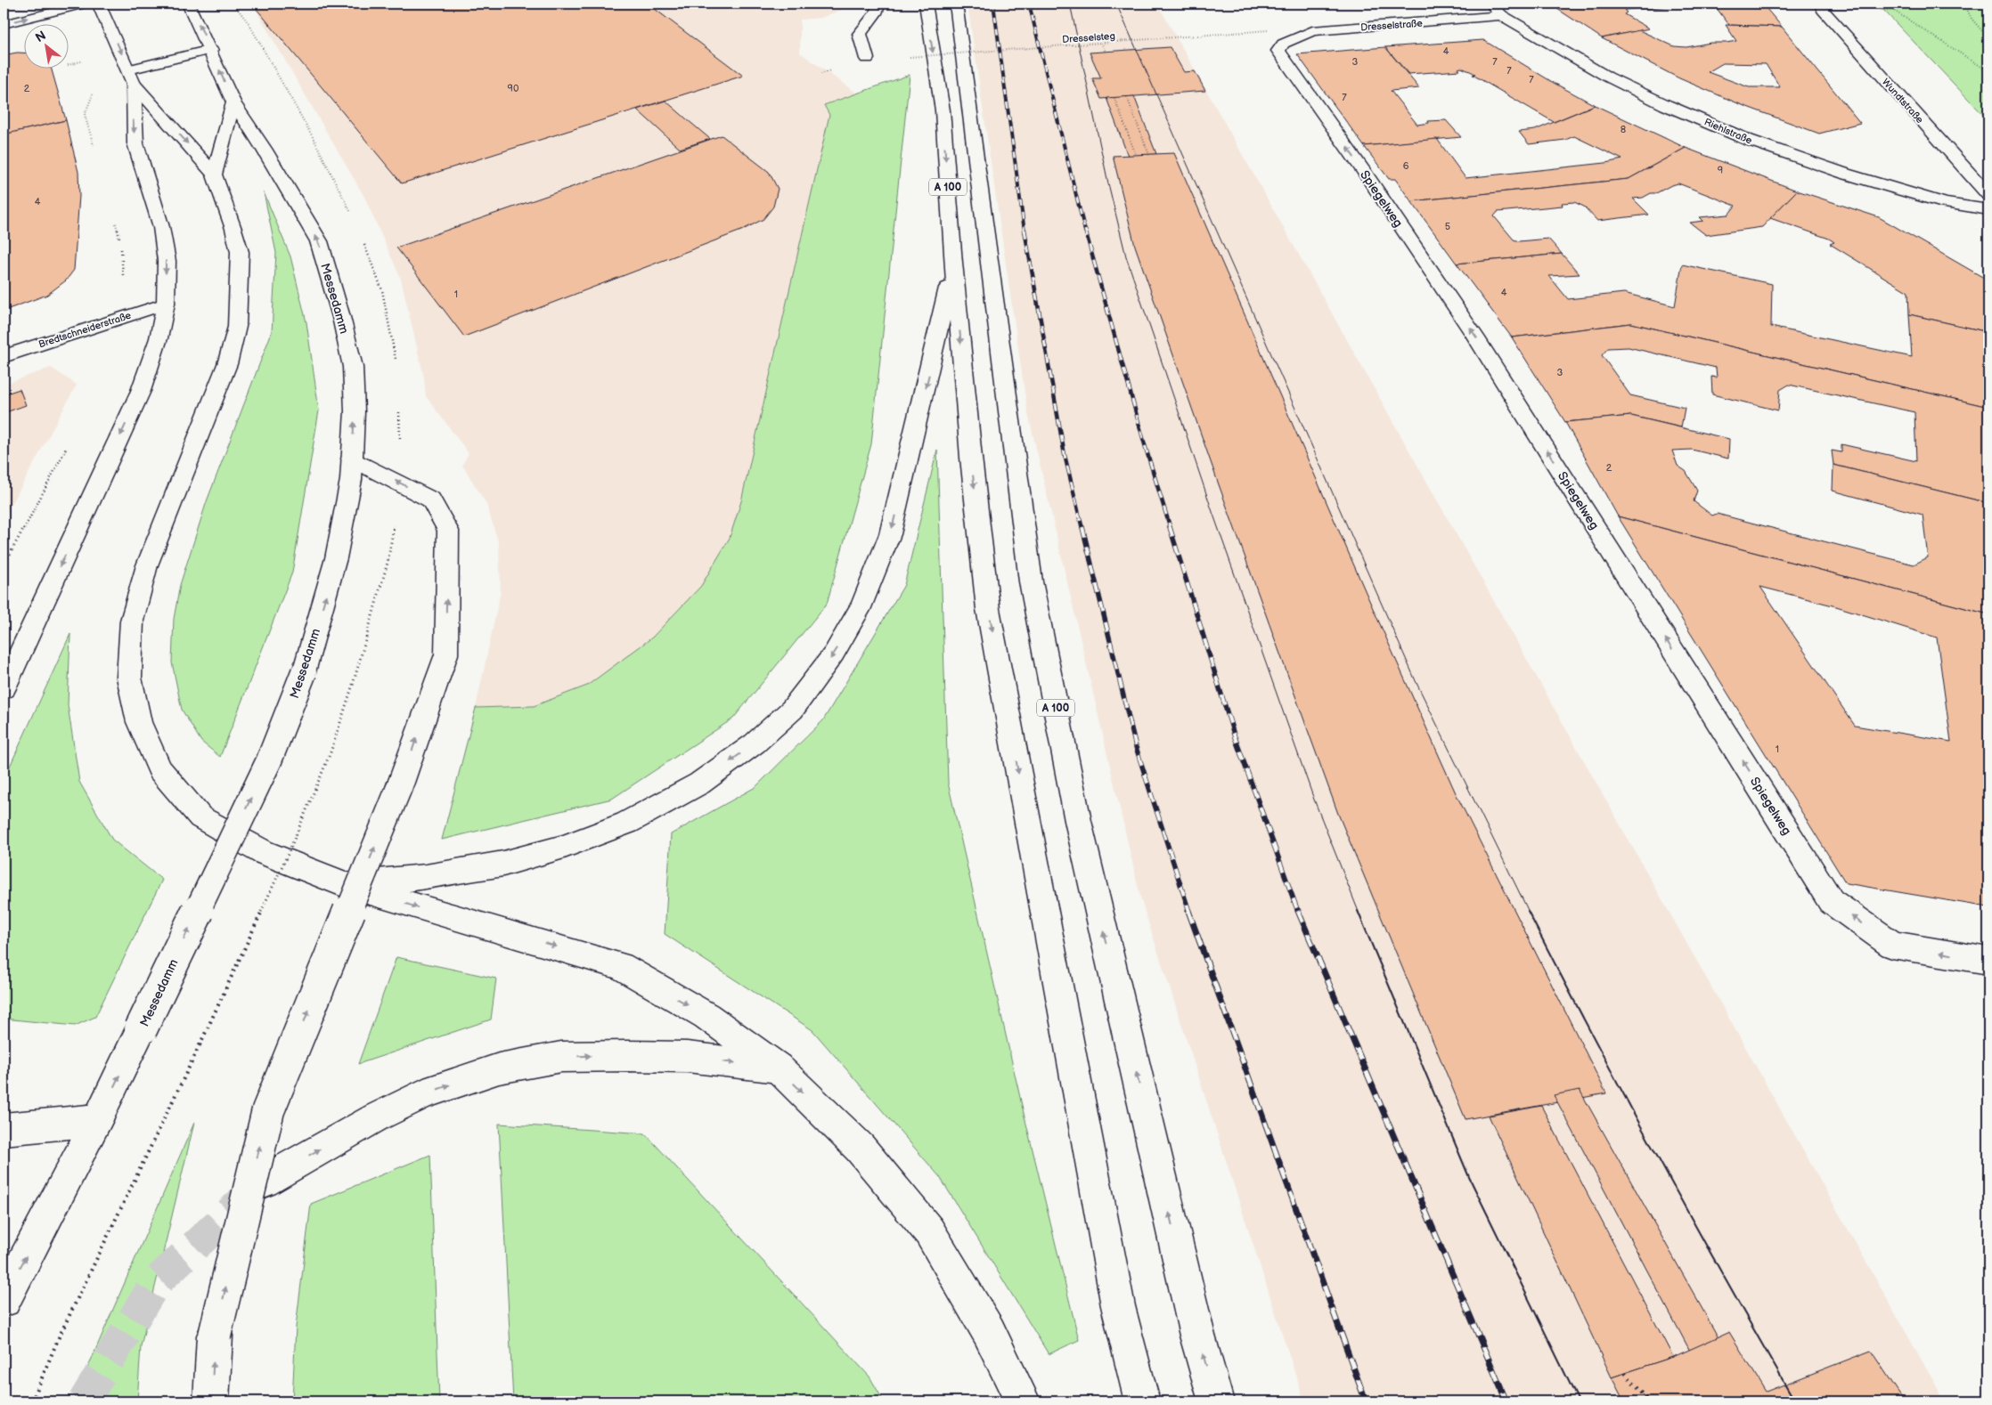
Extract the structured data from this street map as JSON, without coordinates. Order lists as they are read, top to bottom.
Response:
{
  "streets": {
    "main road": [
      "Dresselstraße",
      "Wundtstraße",
      "Riehlstraße",
      "A 100",
      "Spiegelweg",
      "Messedamm",
      "Bredtschneiderstraße"
    ],
    "path": ["Dresselsteg"]
  },
  "crossings": [
    ["Dresselstraße", "Dresselsteg"],
    ["Dresselstraße", "Riehlstraße"],
    ["Dresselstraße", "Spiegelweg"],
    ["Dresselsteg", "Spiegelweg"]
  ],
  "one_way": ["Spiegelweg"],
  "house_numbers": [
    "4",
    "3",
    "7",
    "7",
    "7",
    "2",
    "90",
    "7",
    "8",
    "6",
    "9",
    "4",
    "5",
    "4",
    "1",
    "3",
    "2",
    "1"
  ],
  "north": "top left"
}
